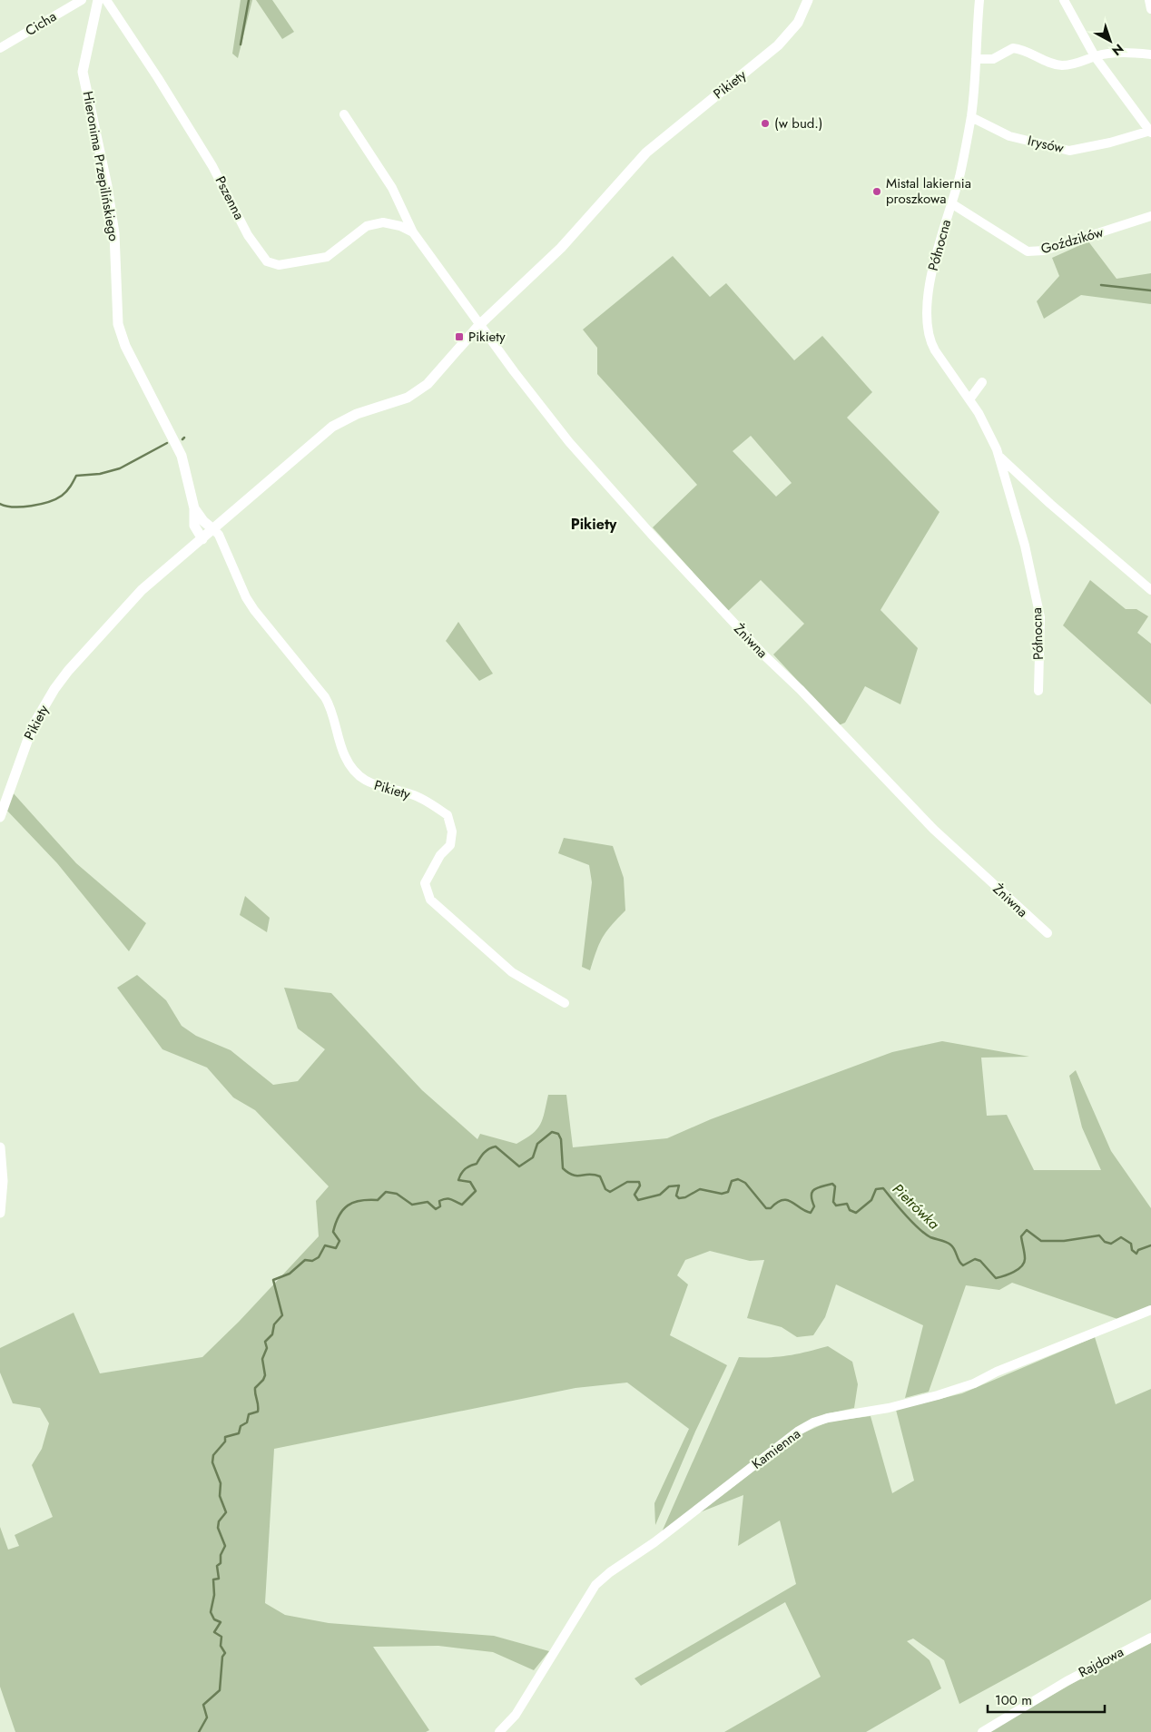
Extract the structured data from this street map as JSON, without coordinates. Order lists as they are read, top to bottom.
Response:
{
  "streets": {
    "street": [
      "Cicha",
      "Pikiety",
      "Irysów",
      "Hieronima Przepilińskiego",
      "Pszenna",
      "Goździków",
      "Północna",
      "Żniwna",
      "Kamienna",
      "Rajdowa"
    ]
  },
  "crossings": [
    ["Pikiety", "Hieronima Przepilińskiego"],
    ["Pikiety", "Żniwna"],
    ["Irysów", "Północna"],
    ["Goździków", "Północna"]
  ],
  "districts": ["Pikiety"],
  "water": ["Pietrówka"],
  "places": {
    "other": ["(w bud.)", "Mistal lakiernia proszkowa"],
    "transit": ["Pikiety"]
  },
  "scale_bar": "100 m",
  "north": "bottom right"
}
